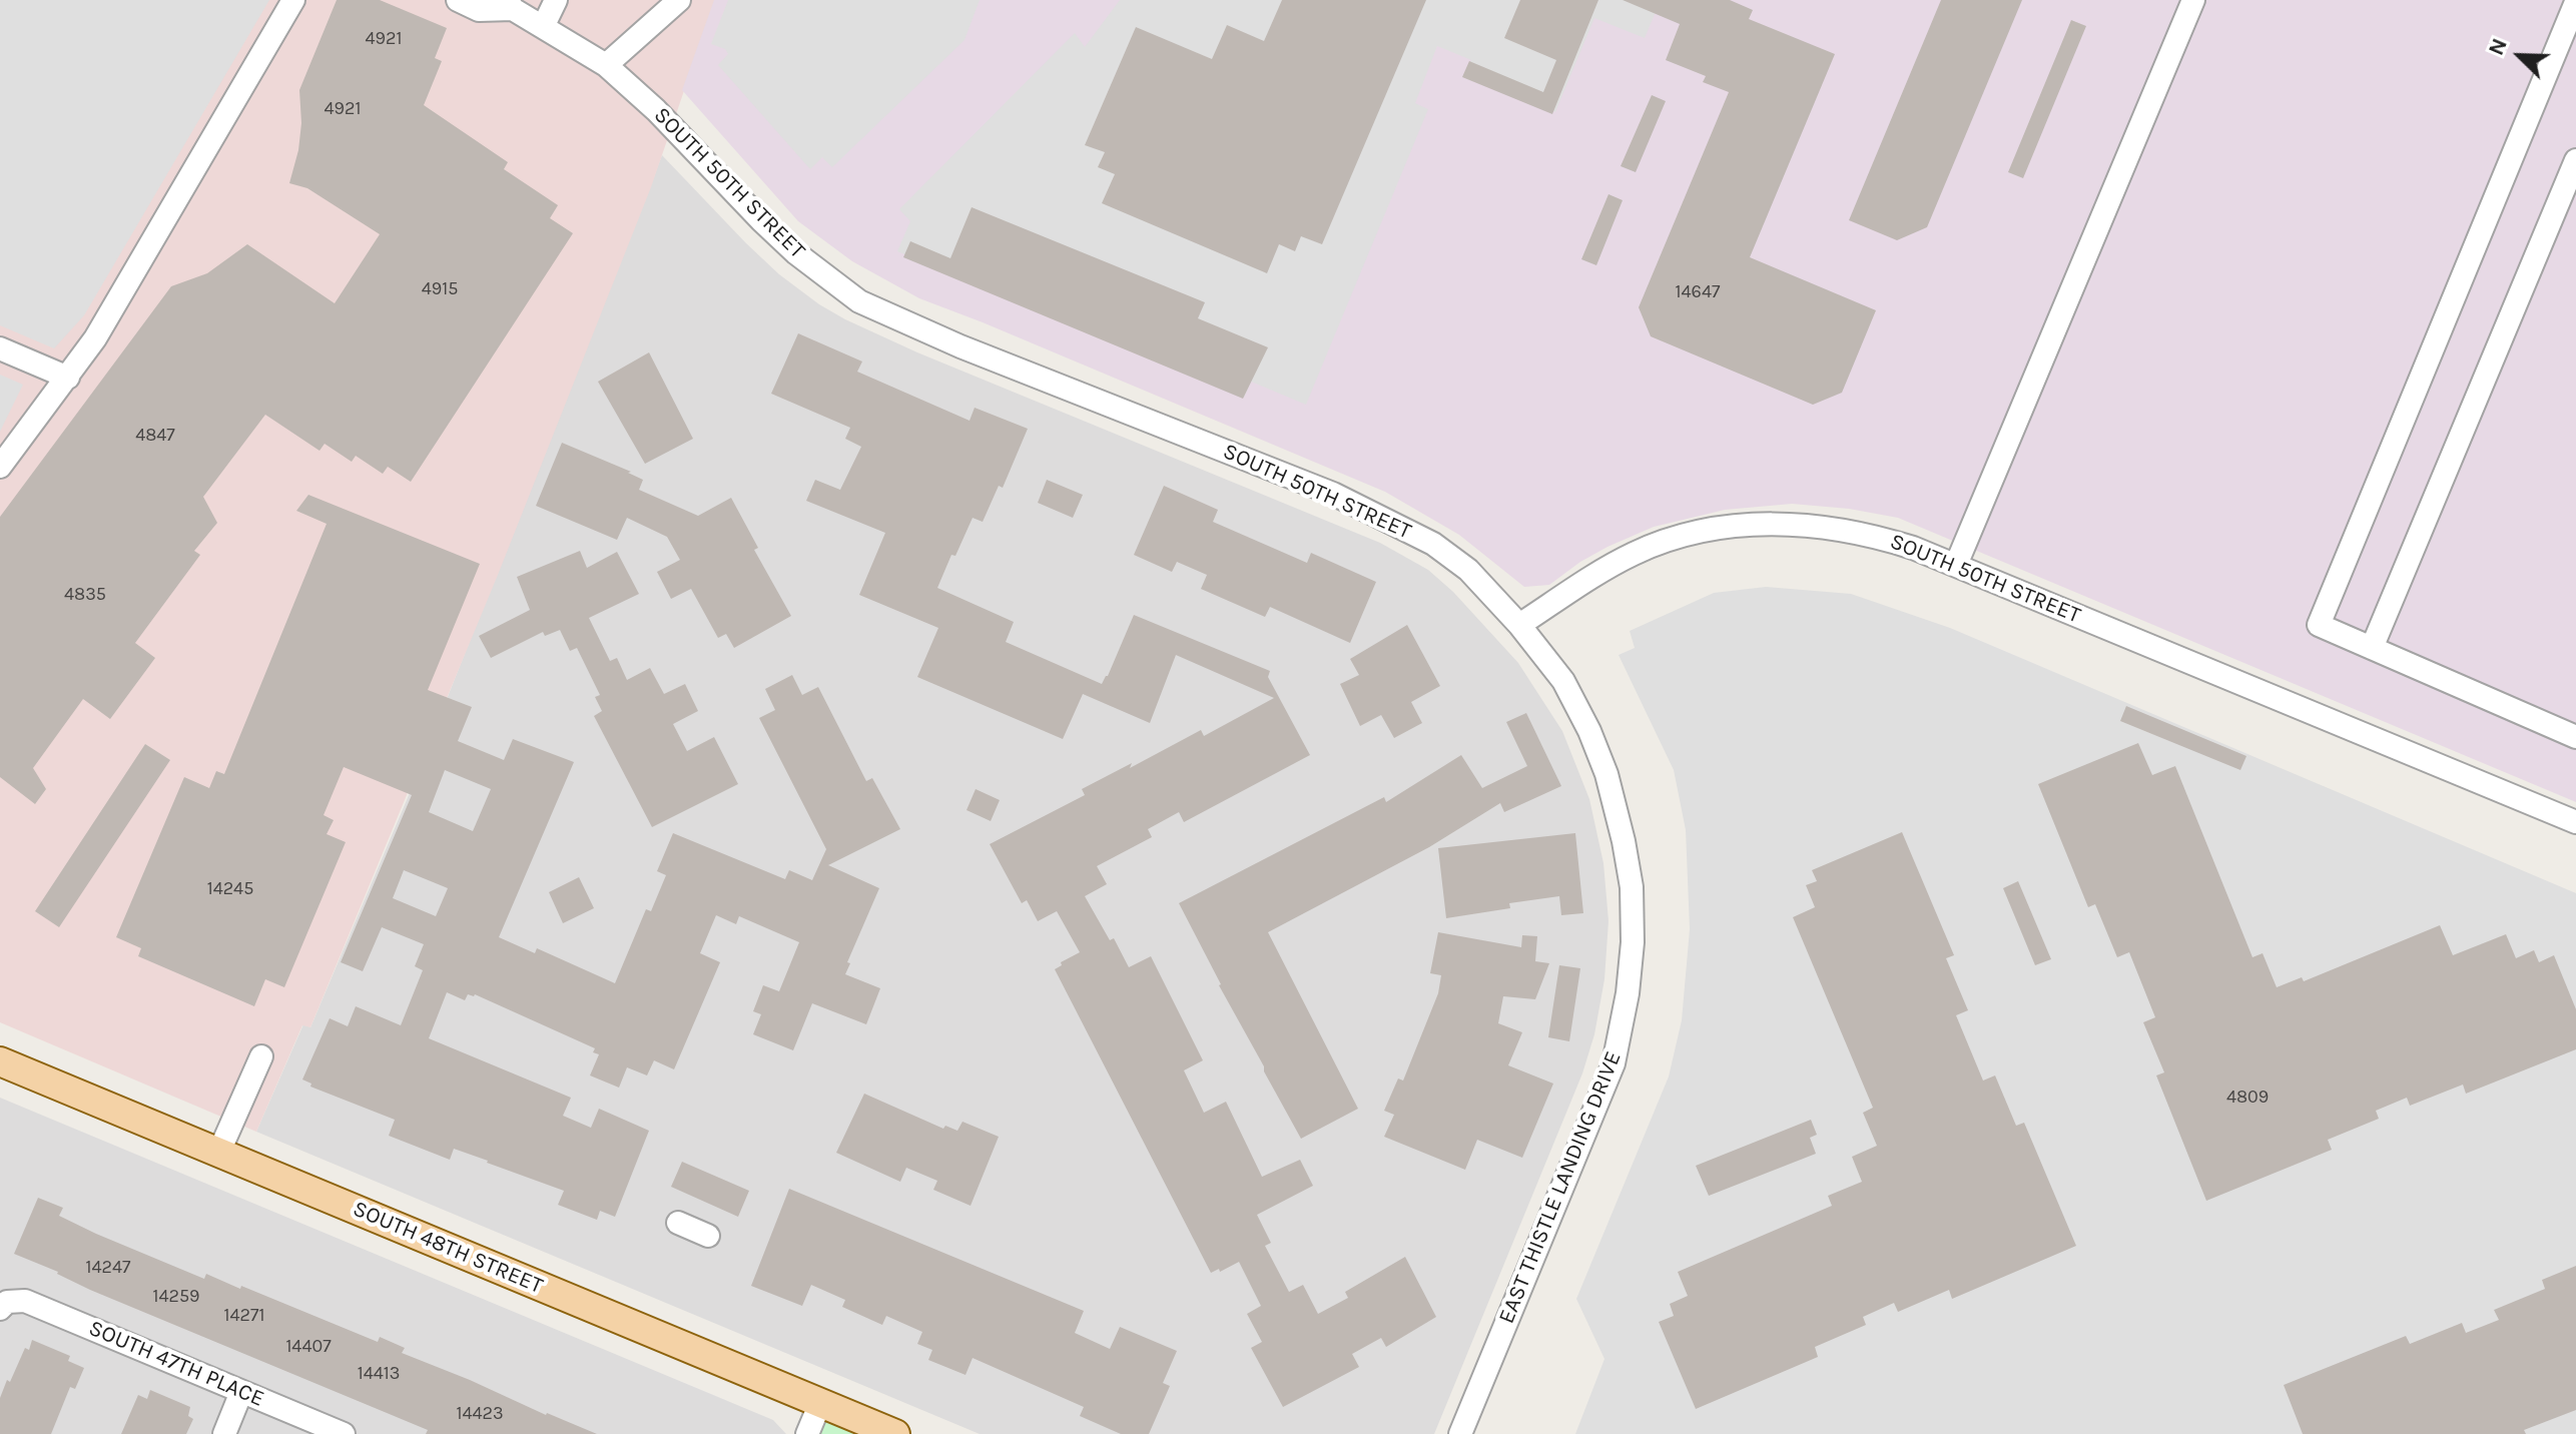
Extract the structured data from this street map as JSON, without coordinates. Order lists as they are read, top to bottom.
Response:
{
  "streets": {
    "main road": ["SOUTH 48TH STREET"],
    "street": ["SOUTH 50TH STREET", "EAST THISTLE LANDING DRIVE", "SOUTH 47TH PLACE"]
  },
  "crossings": [
    ["SOUTH 50TH STREET", "EAST THISTLE LANDING DRIVE"]
  ],
  "house_numbers": [
    "4921",
    "4921",
    "4915",
    "14647",
    "4847",
    "4835",
    "14245",
    "4809",
    "14247",
    "14259",
    "14271",
    "14407",
    "14413",
    "14423"
  ],
  "north": "top left"
}
